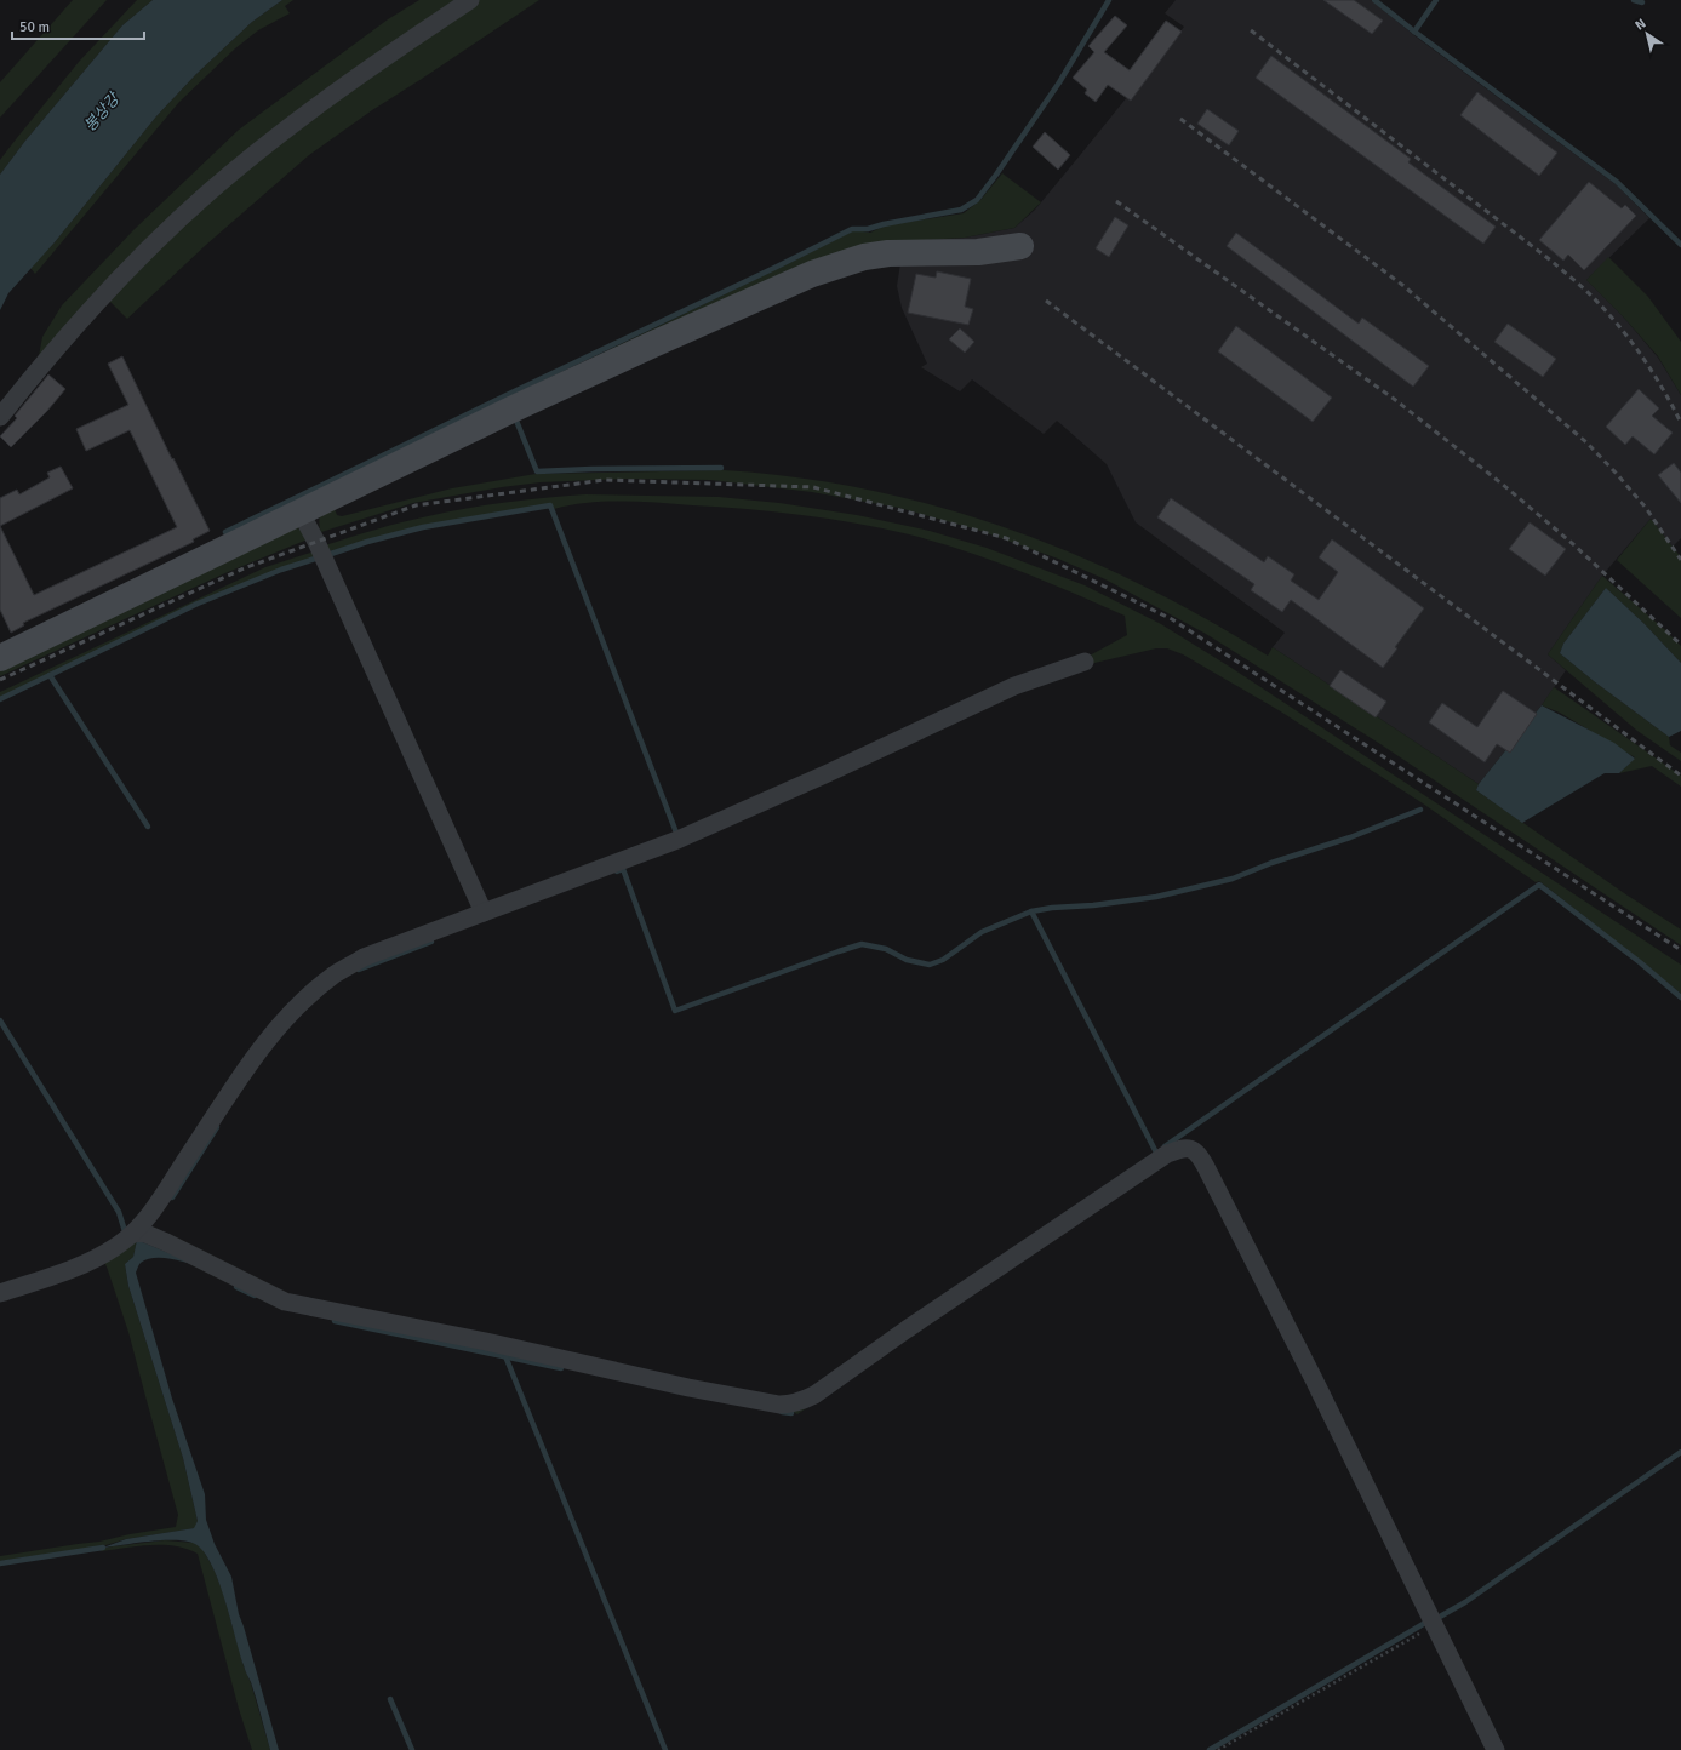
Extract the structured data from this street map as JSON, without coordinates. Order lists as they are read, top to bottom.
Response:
{
  "water": ["봉상강"],
  "scale_bar": "50 m",
  "north": "top left"
}
